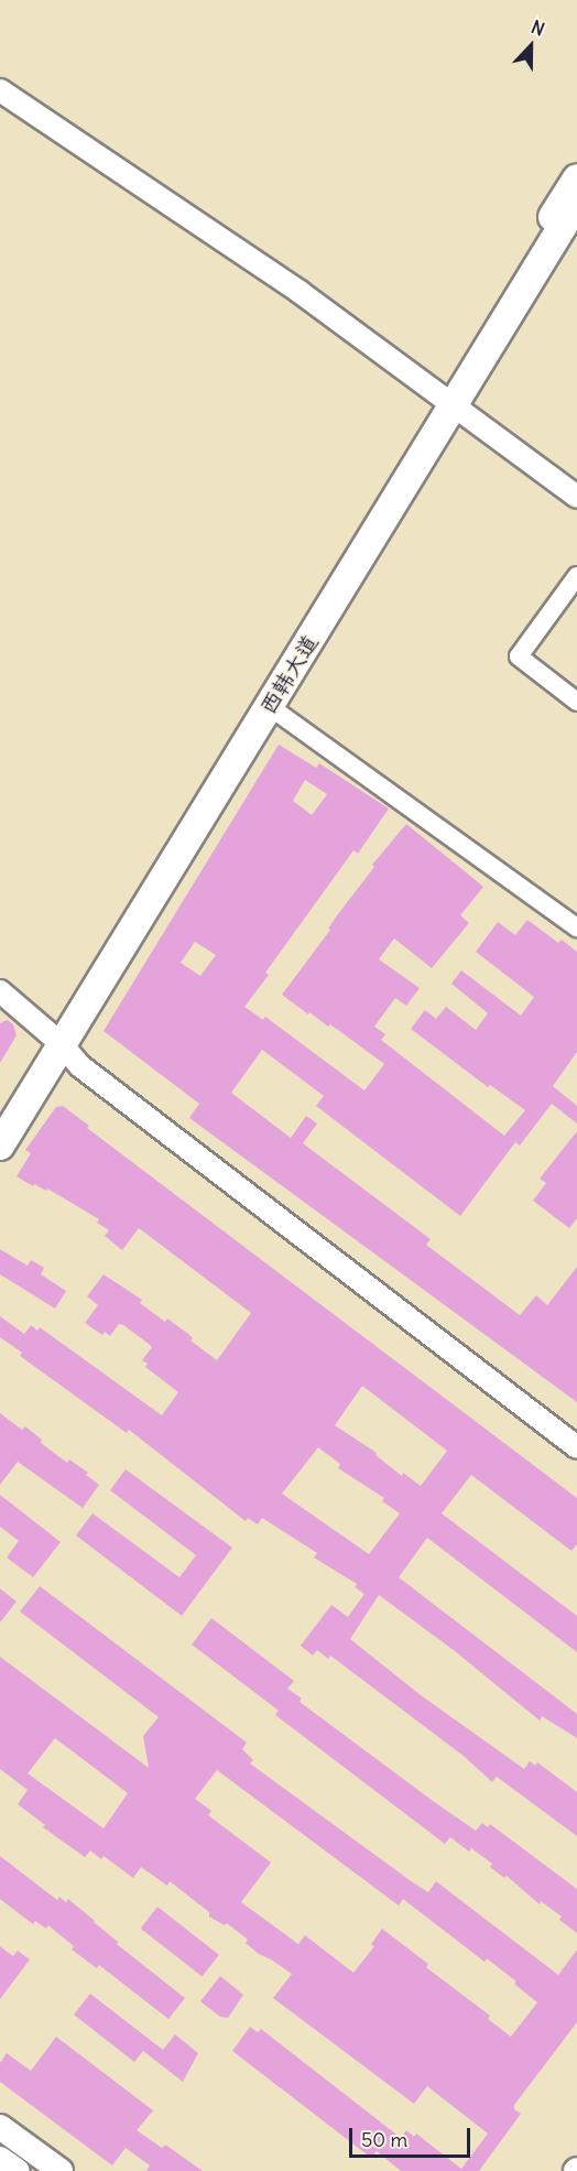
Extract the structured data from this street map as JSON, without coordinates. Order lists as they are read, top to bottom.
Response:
{
  "streets": {
    "main road": ["西韩大道"]
  },
  "scale_bar": "50 m",
  "north": "top"
}
